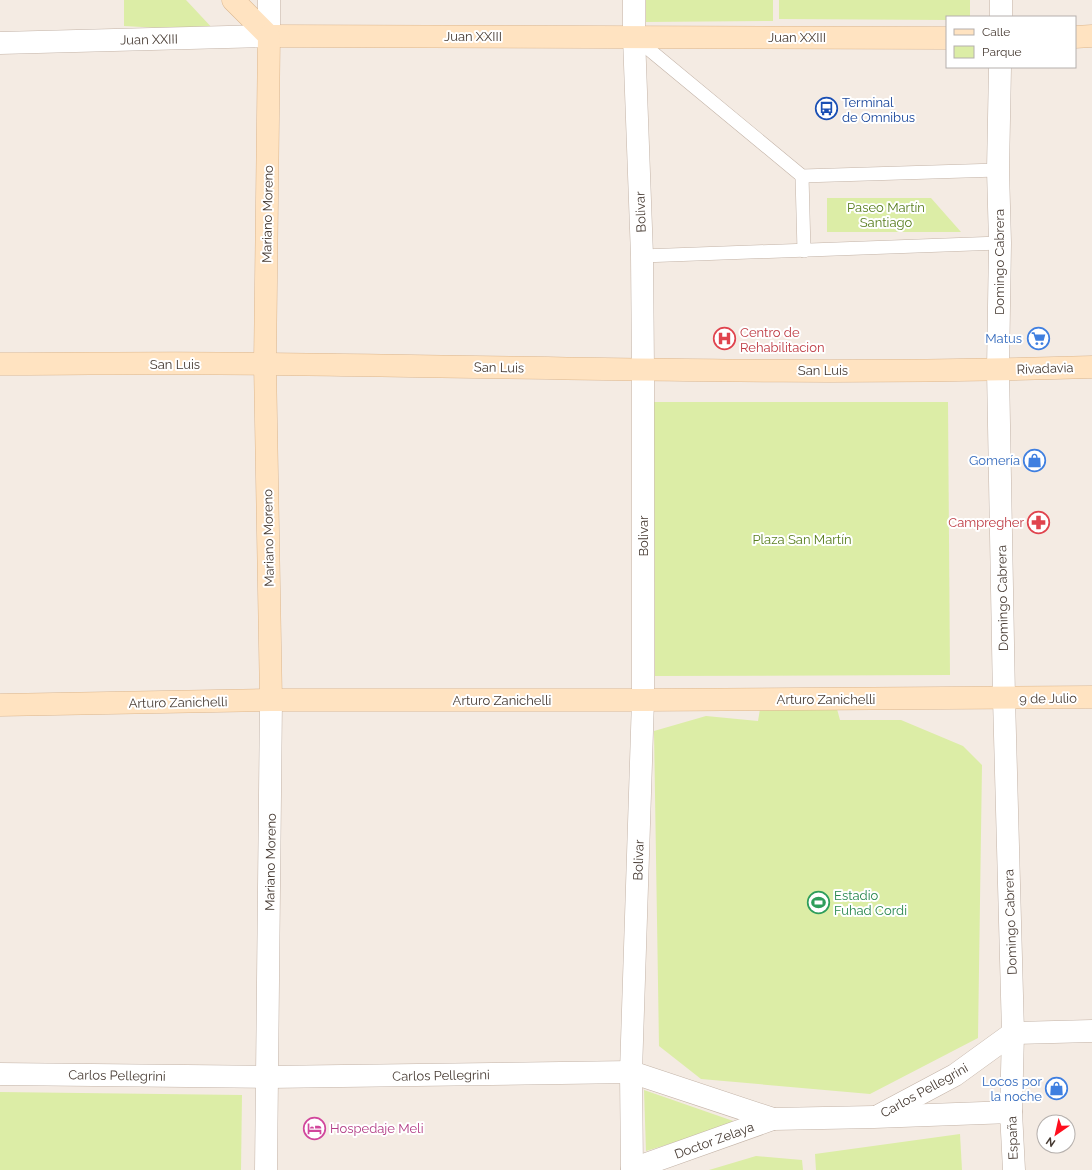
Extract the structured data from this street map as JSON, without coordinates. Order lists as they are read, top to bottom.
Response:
{
  "streets": {
    "main road": [
      "Juan XXIII",
      "Mariano Moreno",
      "San Luis",
      "Rivadavia",
      "9 de Julio",
      "Arturo Zanichelli"
    ],
    "street": [
      "Bolivar",
      "Domingo Cabrera",
      "Carlos Pellegrini",
      "España",
      "Doctor Zelaya"
    ]
  },
  "crossings": [
    ["Juan XXIII", "Bolivar"],
    ["Juan XXIII", "Mariano Moreno"],
    ["Bolivar", "San Luis"],
    ["Bolivar", "Arturo Zanichelli"],
    ["Bolivar", "Carlos Pellegrini"],
    ["Bolivar", "Doctor Zelaya"],
    ["Mariano Moreno", "San Luis"],
    ["Mariano Moreno", "Arturo Zanichelli"],
    ["Mariano Moreno", "Carlos Pellegrini"],
    ["Domingo Cabrera", "San Luis"],
    ["Domingo Cabrera", "Rivadavia"],
    ["Domingo Cabrera", "9 de Julio"],
    ["Domingo Cabrera", "Arturo Zanichelli"],
    ["Domingo Cabrera", "Carlos Pellegrini"],
    ["Domingo Cabrera", "España"],
    ["San Luis", "Rivadavia"],
    ["9 de Julio", "Arturo Zanichelli"],
    ["Carlos Pellegrini", "España"],
    ["Carlos Pellegrini", "Doctor Zelaya"]
  ],
  "parks": ["Paseo Martín Santiago", "Plaza San Martín"],
  "places": {
    "bus stop": ["Terminal de Omnibus"],
    "supermarket": ["Matus"],
    "hospital": ["Centro de Rehabilitacion"],
    "shop": ["Gomería", "Locos por la noche"],
    "pharmacy": ["Campregher"],
    "sports": ["Estadio Fuhad Cordi"],
    "hotel": ["Hospedaje Meli"]
  },
  "legend": ["Calle", "Parque"],
  "north": "bottom left"
}
